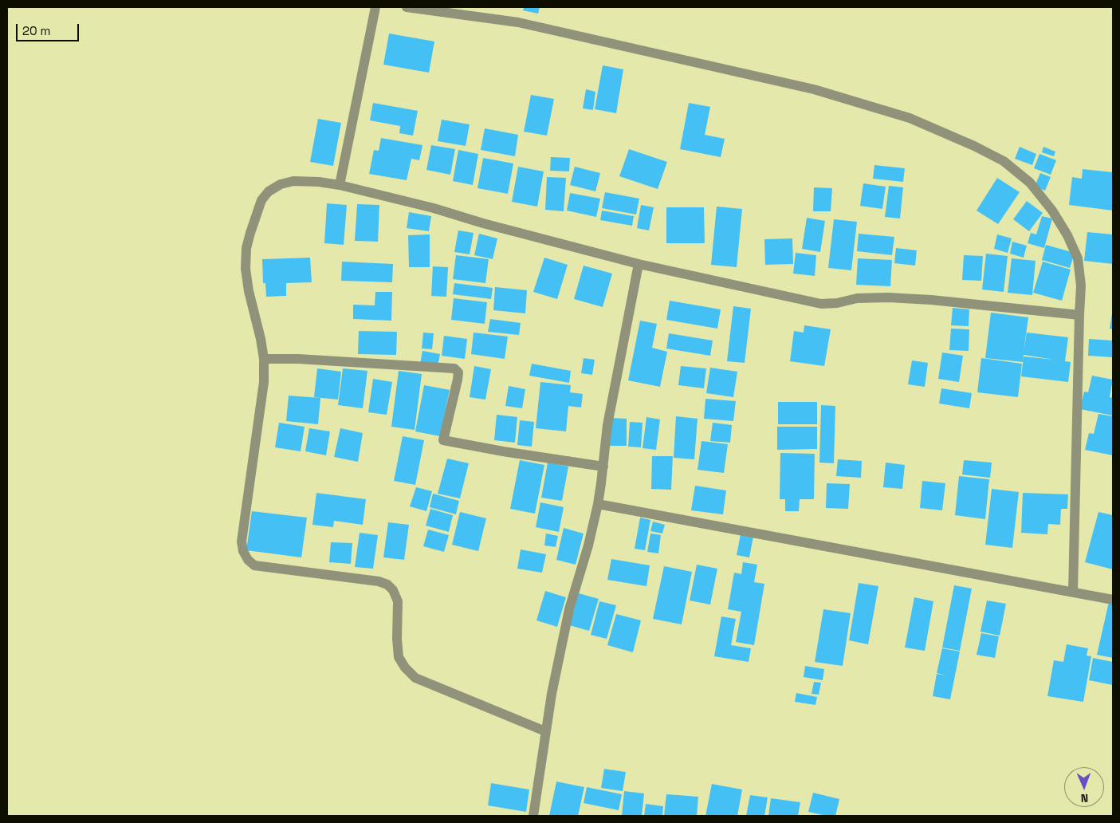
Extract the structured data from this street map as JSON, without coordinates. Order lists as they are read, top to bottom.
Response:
{
  "scale_bar": "20 m",
  "north": "bottom"
}
